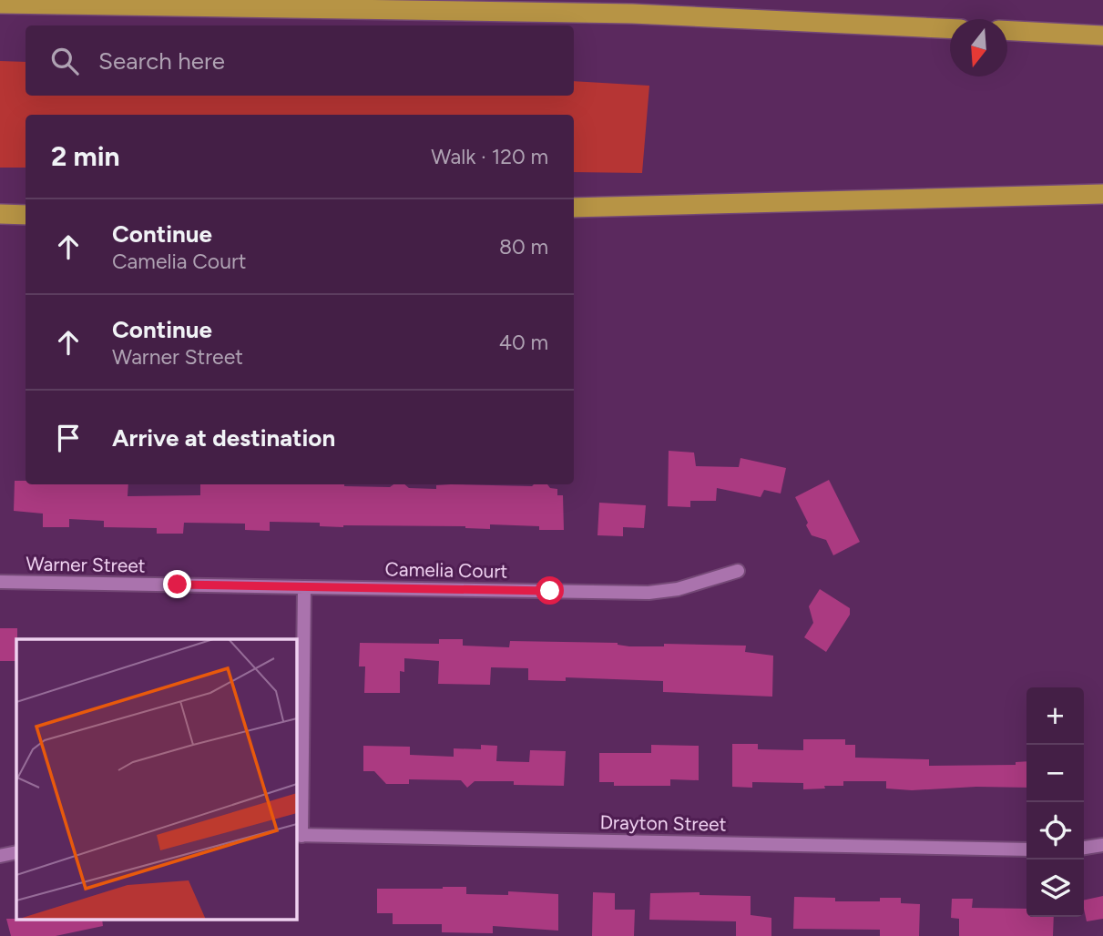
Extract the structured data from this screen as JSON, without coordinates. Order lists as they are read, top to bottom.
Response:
{
  "streets": {
    "street": ["Warner Street", "Camelia Court", "Drayton Street"]
  },
  "crossings": [
    ["Warner Street", "Camelia Court"]
  ],
  "north": "bottom",
  "page": {
    "search": "Search here",
    "heading": ["2 min", "Walk · 120 m"],
    "list": [
      ["Continue", "Camelia Court", "80 m"],
      ["Continue", "Warner Street", "40 m"],
      "Arrive at destination"
    ],
    "map_buttons": ["+", "−"]
  }
}
